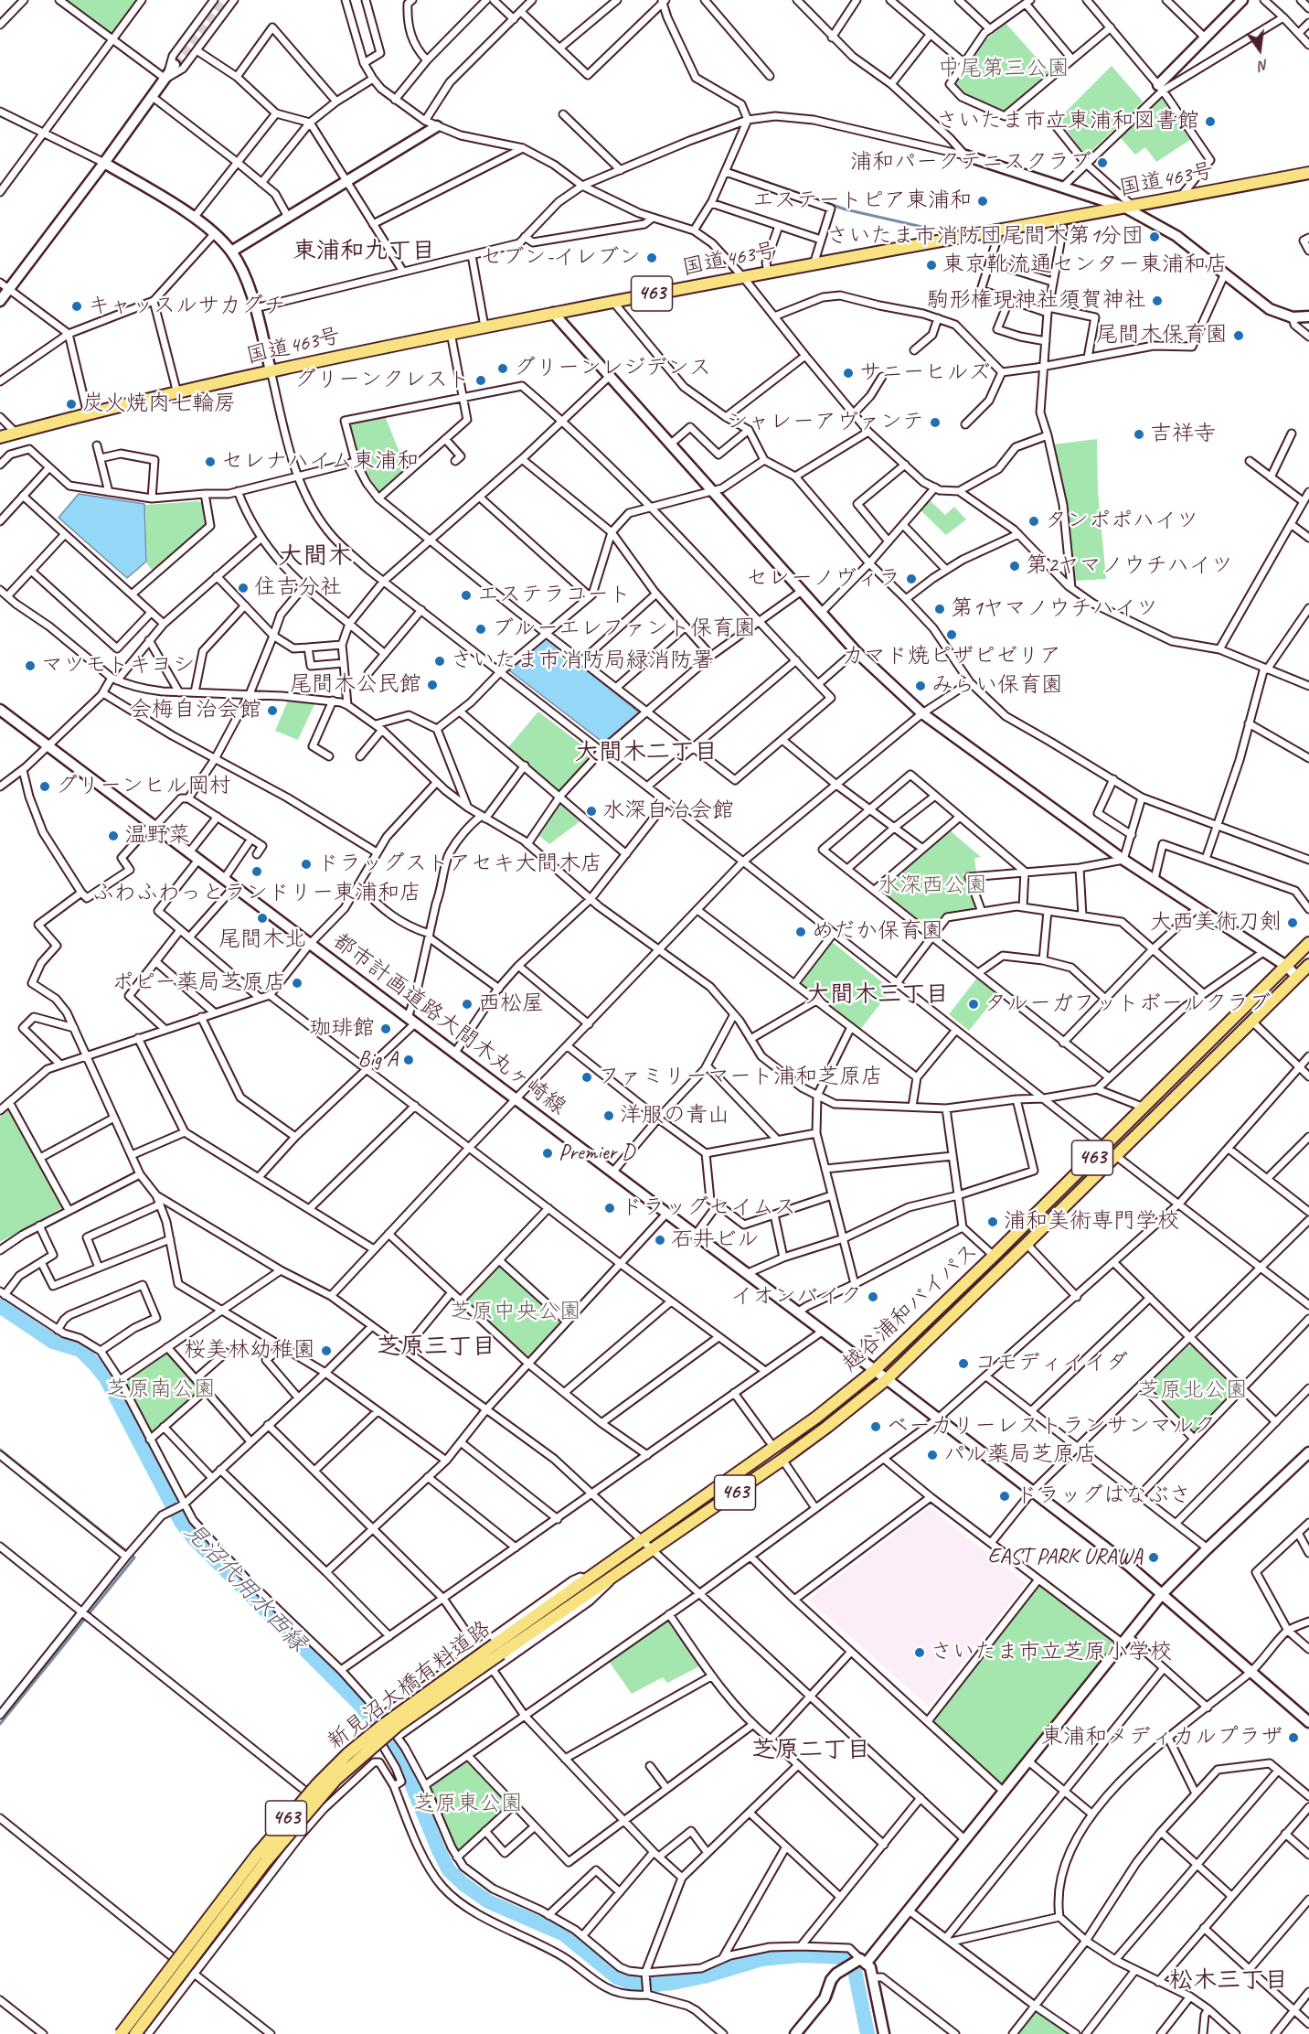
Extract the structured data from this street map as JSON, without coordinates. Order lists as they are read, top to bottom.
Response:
{
  "streets": {
    "highway": [
      "国道463号",
      "463",
      "越谷浦和バイパス",
      "新見沼大橋有料道路"
    ],
    "street": ["都市計画道路大間木丸ヶ崎線"]
  },
  "crossings": [
    ["都市計画道路大間木丸ヶ崎線", "越谷浦和バイパス"],
    ["越谷浦和バイパス", "新見沼大橋有料道路"]
  ],
  "districts": [
    "東浦和九丁目",
    "大間木",
    "大間木二丁目",
    "大間木三丁目",
    "芝原三丁目",
    "芝原二丁目",
    "松木三丁目"
  ],
  "water": ["見沼代用水西縁"],
  "parks": [
    "中尾第三公園",
    "水深西公園",
    "芝原中央公園",
    "芝原南公園",
    "芝原北公園",
    "芝原東公園"
  ],
  "places": [
    "さいたま市立東浦和図書館",
    "浦和パークテニスクラブ",
    "エステートピア東浦和",
    "さいたま市消防団尾間木第1分団",
    "セブン-イレブン",
    "東京靴流通センター東浦和店",
    "駒形権現神社須賀神社",
    "キャッスルサカグチ",
    "尾間木保育園",
    "グリーンレジデンス",
    "サニーヒルズ",
    "グリーンクレスト",
    "炭火焼肉七輪房",
    "シャレーアヴァンテ",
    "吉祥寺",
    "セレナハイム東浦和",
    "タンポポハイツ",
    "第2ヤマノウチハイツ",
    "セレーノヴィラ",
    "住吉分社",
    "エステラコート",
    "第1ヤマノウチハイツ",
    "ブルーエレファント保育園",
    "カマド焼ピザピゼリア",
    "さいたま市消防局緑消防署",
    "マツモトキヨシ",
    "尾間木公民館",
    "みらい保育園",
    "会梅自治会館",
    "グリーンヒル岡村",
    "水深自治会館",
    "温野菜",
    "ドラッグストアセキ大間木店",
    "ふわふわっとランドリー東浦和店",
    "尾間木北",
    "大西美術刀剣",
    "めだか保育園",
    "ポピー薬局芝原店",
    "西松屋",
    "タルーガフットボールクラブ",
    "珈琲館",
    "Big A",
    "ファミリーマート浦和芝原店",
    "洋服の青山",
    "Premier D",
    "ドラッグセイムス",
    "浦和美術専門学校",
    "石井ビル",
    "イオンバイク",
    "桜美林幼稚園",
    "コモディイイダ",
    "ベーカリーレストランサンマルク",
    "パル薬局芝原店",
    "ドラッグはなぶさ",
    "EAST PARK URAWA",
    "さいたま市立芝原小学校",
    "東浦和メディカルプラザ"
  ],
  "north": "bottom"
}
